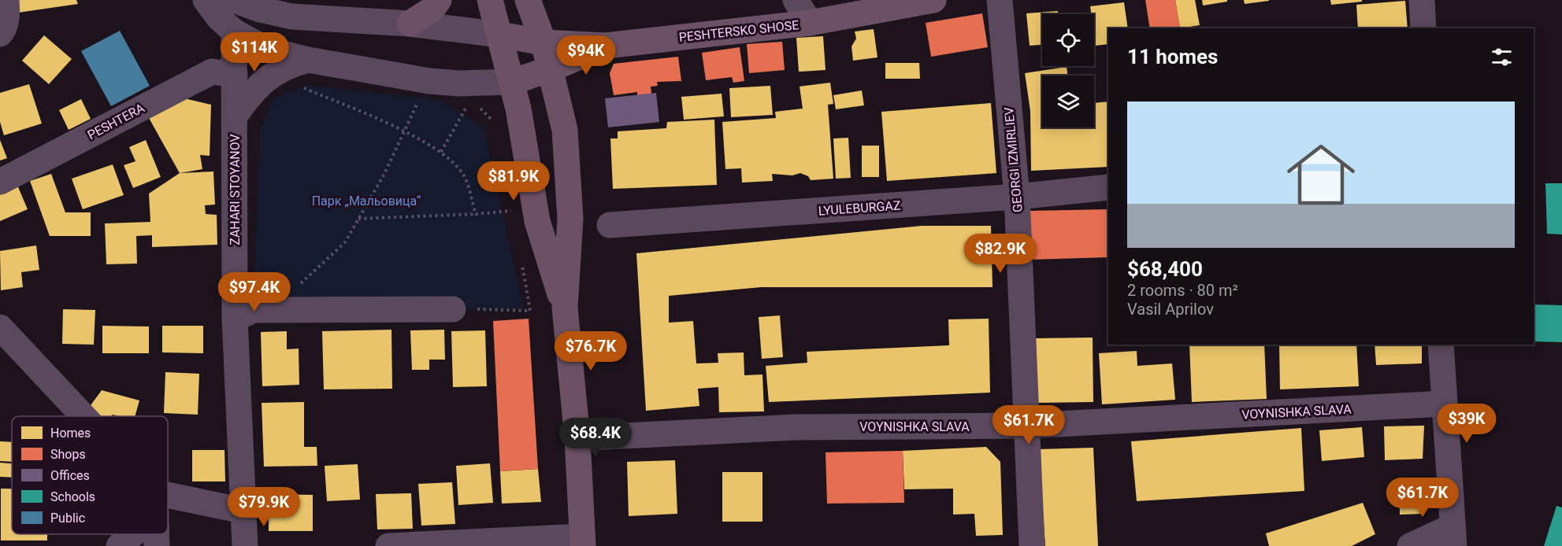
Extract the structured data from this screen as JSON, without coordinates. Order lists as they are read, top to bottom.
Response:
{
  "streets": {
    "main road": ["PESHTERSKO SHOSE"],
    "street": [
      "PESHTERA",
      "GEORGI IZMIRLIEV",
      "ZAHARI STOYANOV",
      "LYULEBURGAZ",
      "VOYNISHKA SLAVA"
    ]
  },
  "crossings": [
    ["PESHTERA", "ZAHARI STOYANOV"],
    ["GEORGI IZMIRLIEV", "LYULEBURGAZ"],
    ["GEORGI IZMIRLIEV", "VOYNISHKA SLAVA"]
  ],
  "parks": ["Парк „Мальовица“"],
  "legend": [
    "Homes",
    "Shops",
    "Offices",
    "Schools",
    "Public"
  ],
  "page": {
    "heading": "11 homes",
    "price": [
      "$114K",
      "$94K",
      "$81.9K",
      "$82.9K",
      "$97.4K",
      "$76.7K",
      "$39K",
      "$61.7K",
      "$68.4K",
      "$61.7K",
      "$79.9K"
    ],
    "list": [
      {
        "name": "$68,400",
        "note": "2 rooms · 80 m² · Vasil Aprilov"
      }
    ]
  }
}
